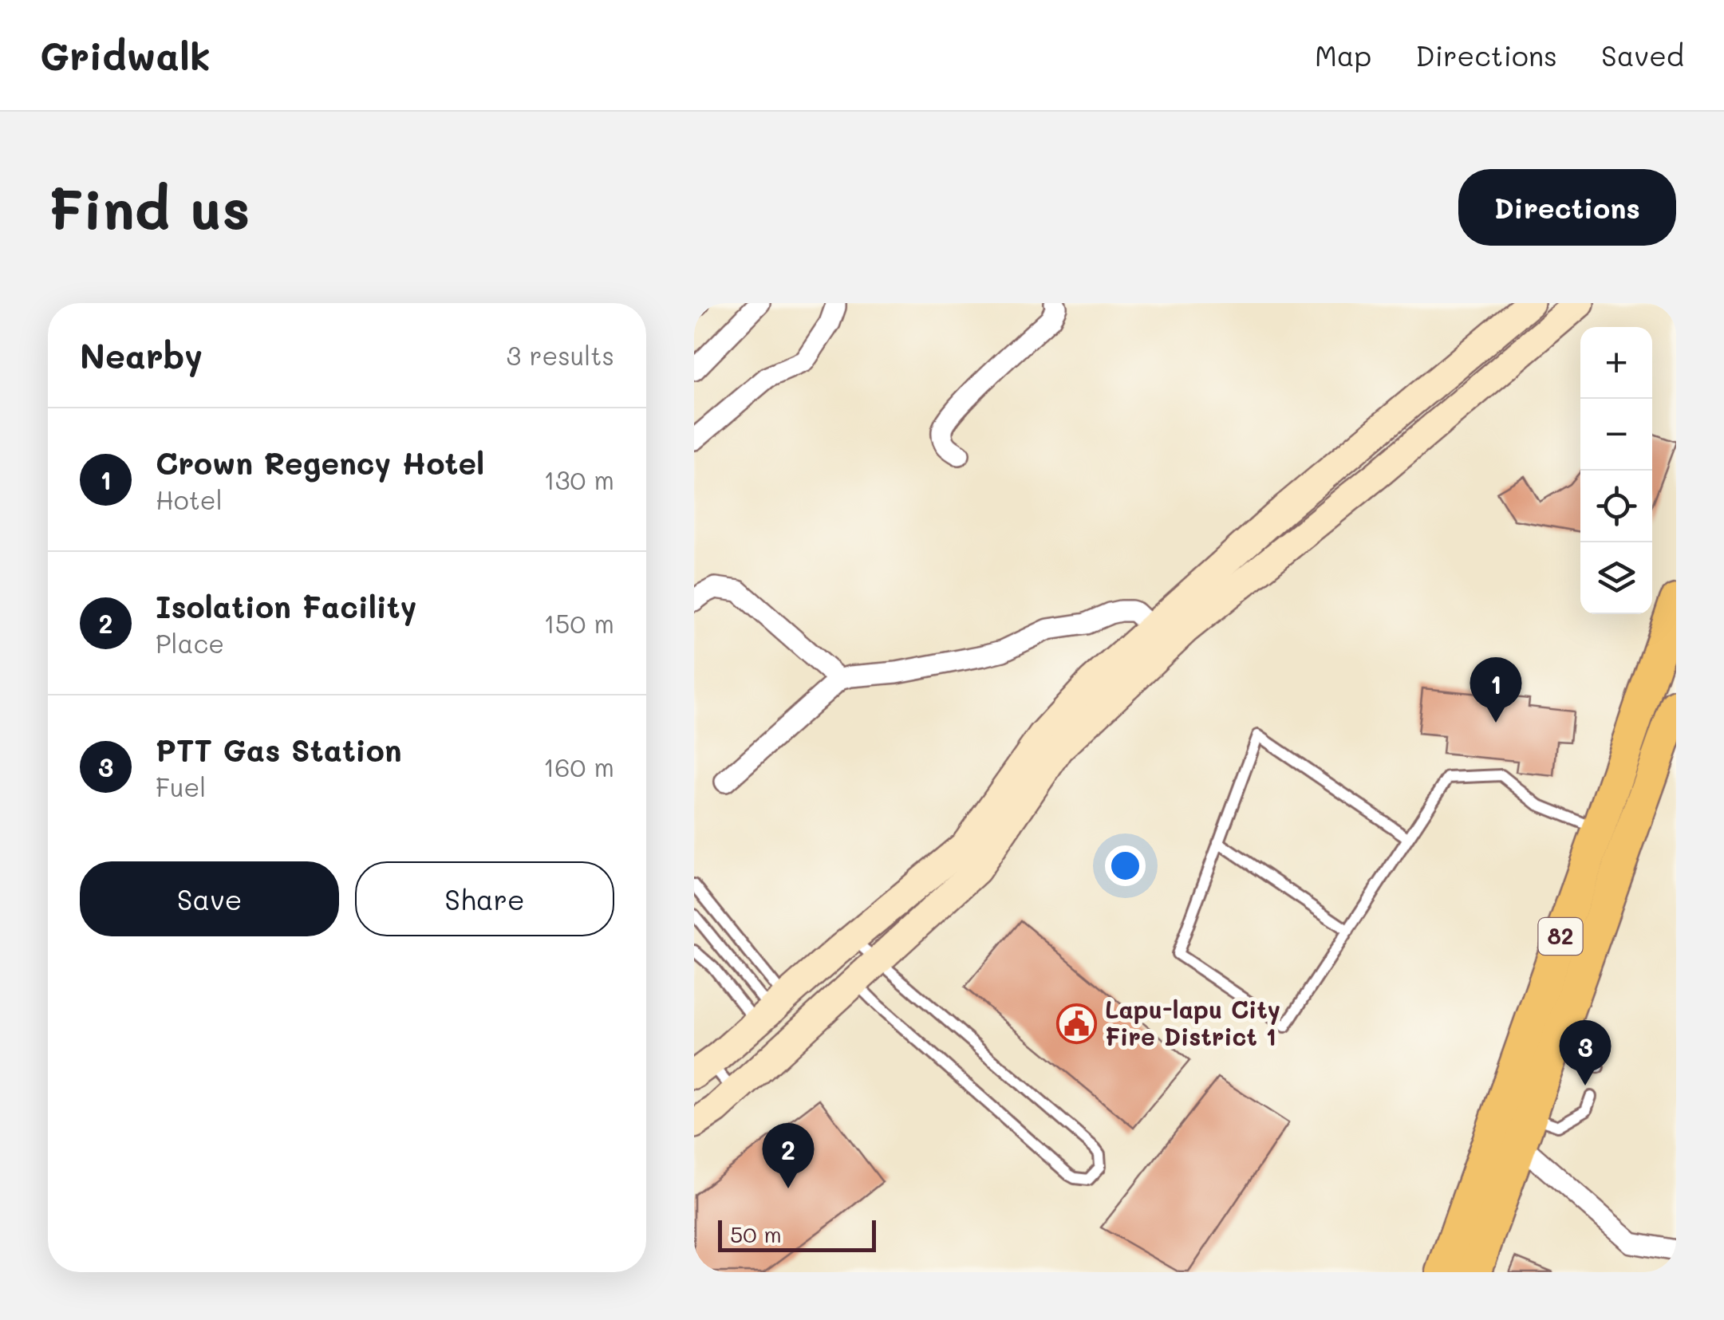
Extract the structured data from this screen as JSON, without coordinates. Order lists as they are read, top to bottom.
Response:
{
  "streets": {
    "main road": ["82"]
  },
  "places": {
    "public building": ["Lapu-lapu City Fire District 1"]
  },
  "scale_bar": "50 m",
  "page": {
    "header": "Gridwalk",
    "nav": ["Map", "Directions", "Saved"],
    "buttons": [
      "Directions",
      ["Save", "Share"]
    ],
    "title": "Find us",
    "heading": ["Nearby", "3 results"],
    "map_buttons": ["+", "−"],
    "list": [
      {
        "mark": "1",
        "name": "Crown Regency Hotel",
        "note": "Hotel",
        "value": "130 m"
      },
      {
        "mark": "2",
        "name": "Isolation Facility",
        "note": "Place",
        "value": "150 m"
      },
      {
        "mark": "3",
        "name": "PTT Gas Station",
        "note": "Fuel",
        "value": "160 m"
      }
    ],
    "pins": ["1", "3", "2"],
    "scale": "50 m"
  }
}
